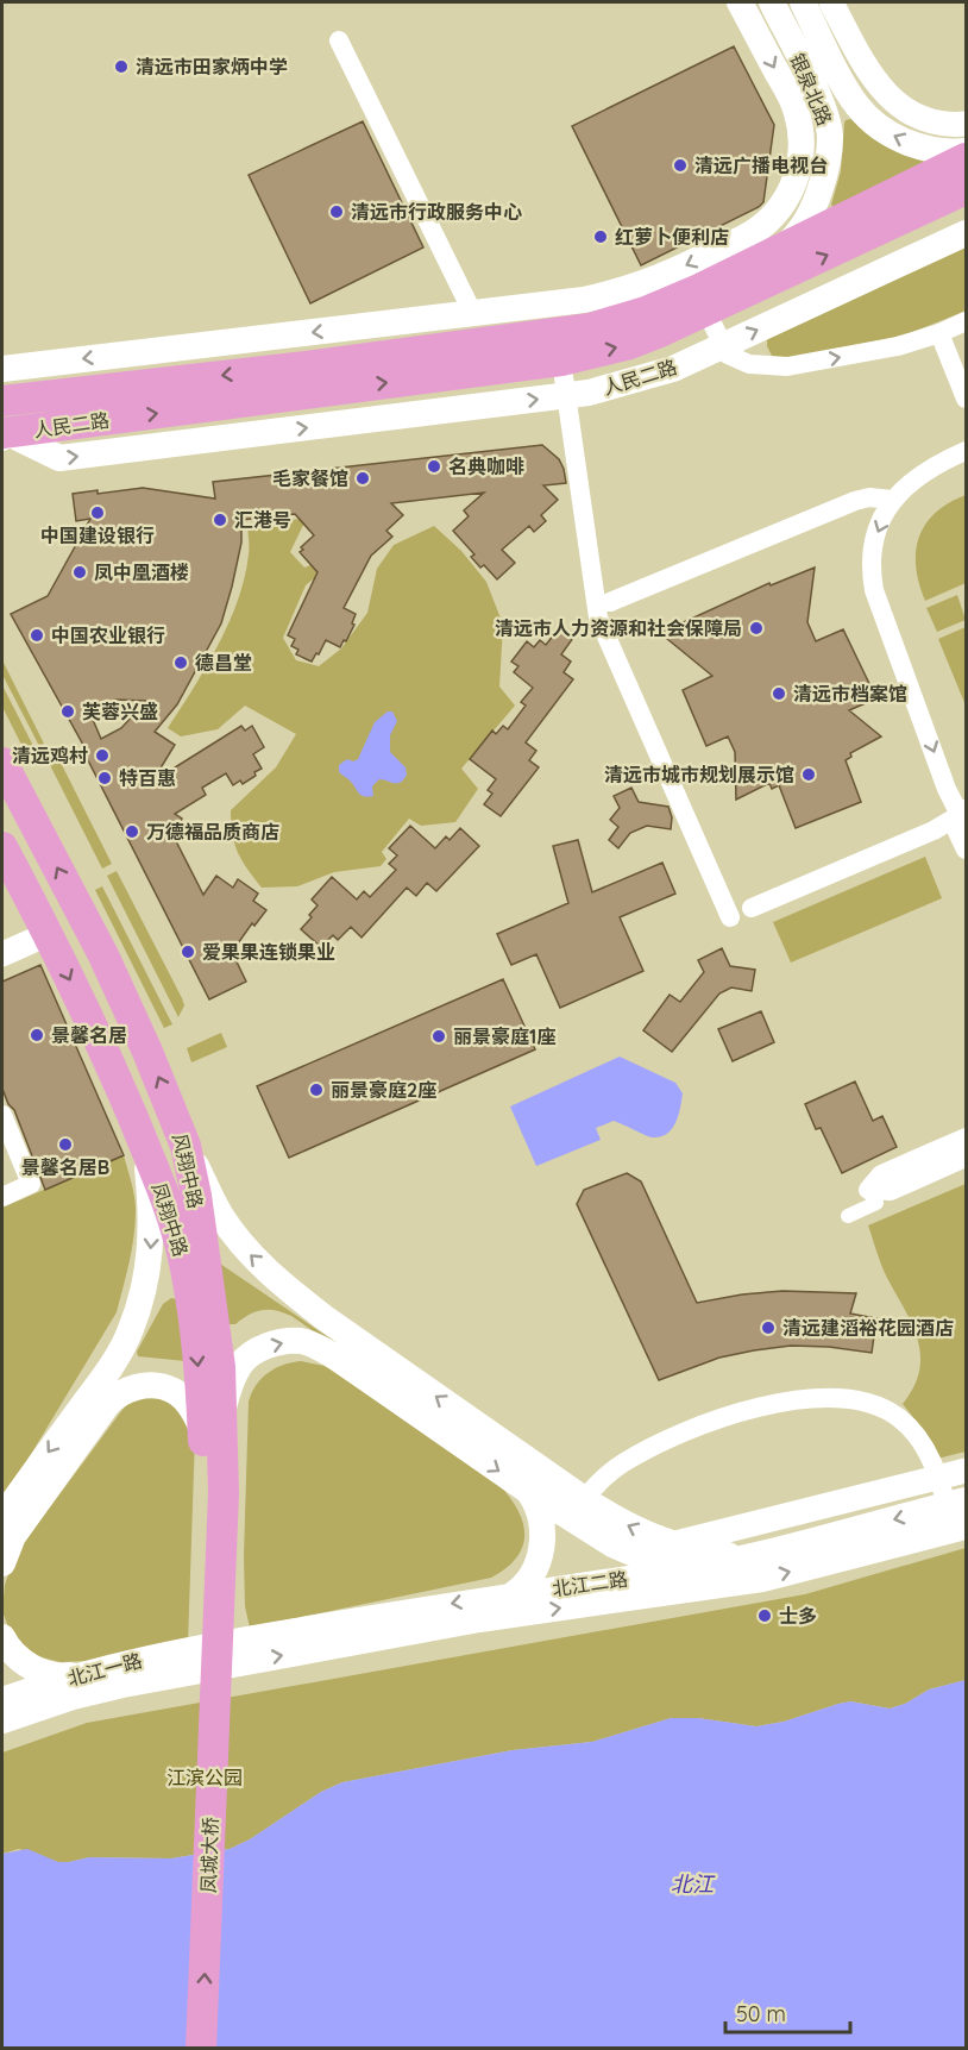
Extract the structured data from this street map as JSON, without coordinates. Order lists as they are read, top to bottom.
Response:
{
  "streets": {
    "main road": [
      "银泉北路",
      "人民二路",
      "风翔中路",
      "凤翔中路",
      "北江二路",
      "北江一路",
      "凤城大桥"
    ]
  },
  "crossings": [
    ["银泉北路", "人民二路"],
    ["风翔中路", "凤翔中路"],
    ["风翔中路", "北江二路"],
    ["风翔中路", "北江一路"],
    ["风翔中路", "凤城大桥"],
    ["北江二路", "北江一路"],
    ["北江二路", "凤城大桥"],
    ["北江一路", "凤城大桥"]
  ],
  "one_way": ["风翔中路", "凤翔中路"],
  "water": ["北江"],
  "parks": ["江滨公园"],
  "places": [
    "清远市田家炳中学",
    "清远广播电视台",
    "清远市行政服务中心",
    "红萝卜便利店",
    "名典咖啡",
    "毛家餐馆",
    "中国建设银行",
    "汇港号",
    "凤中凰酒楼",
    "清远市人力资源和社会保障局",
    "中国农业银行",
    "德昌堂",
    "清远市档案馆",
    "芙蓉兴盛",
    "清远鸡村",
    "清远市城市规划展示馆",
    "特百惠",
    "万德福品质商店",
    "爱果果连锁果业",
    "景馨名居",
    "丽景豪庭1座",
    "丽景豪庭2座",
    "景馨名居B",
    "清远建滔裕花园酒店",
    "士多"
  ],
  "scale_bar": "50 m"
}
